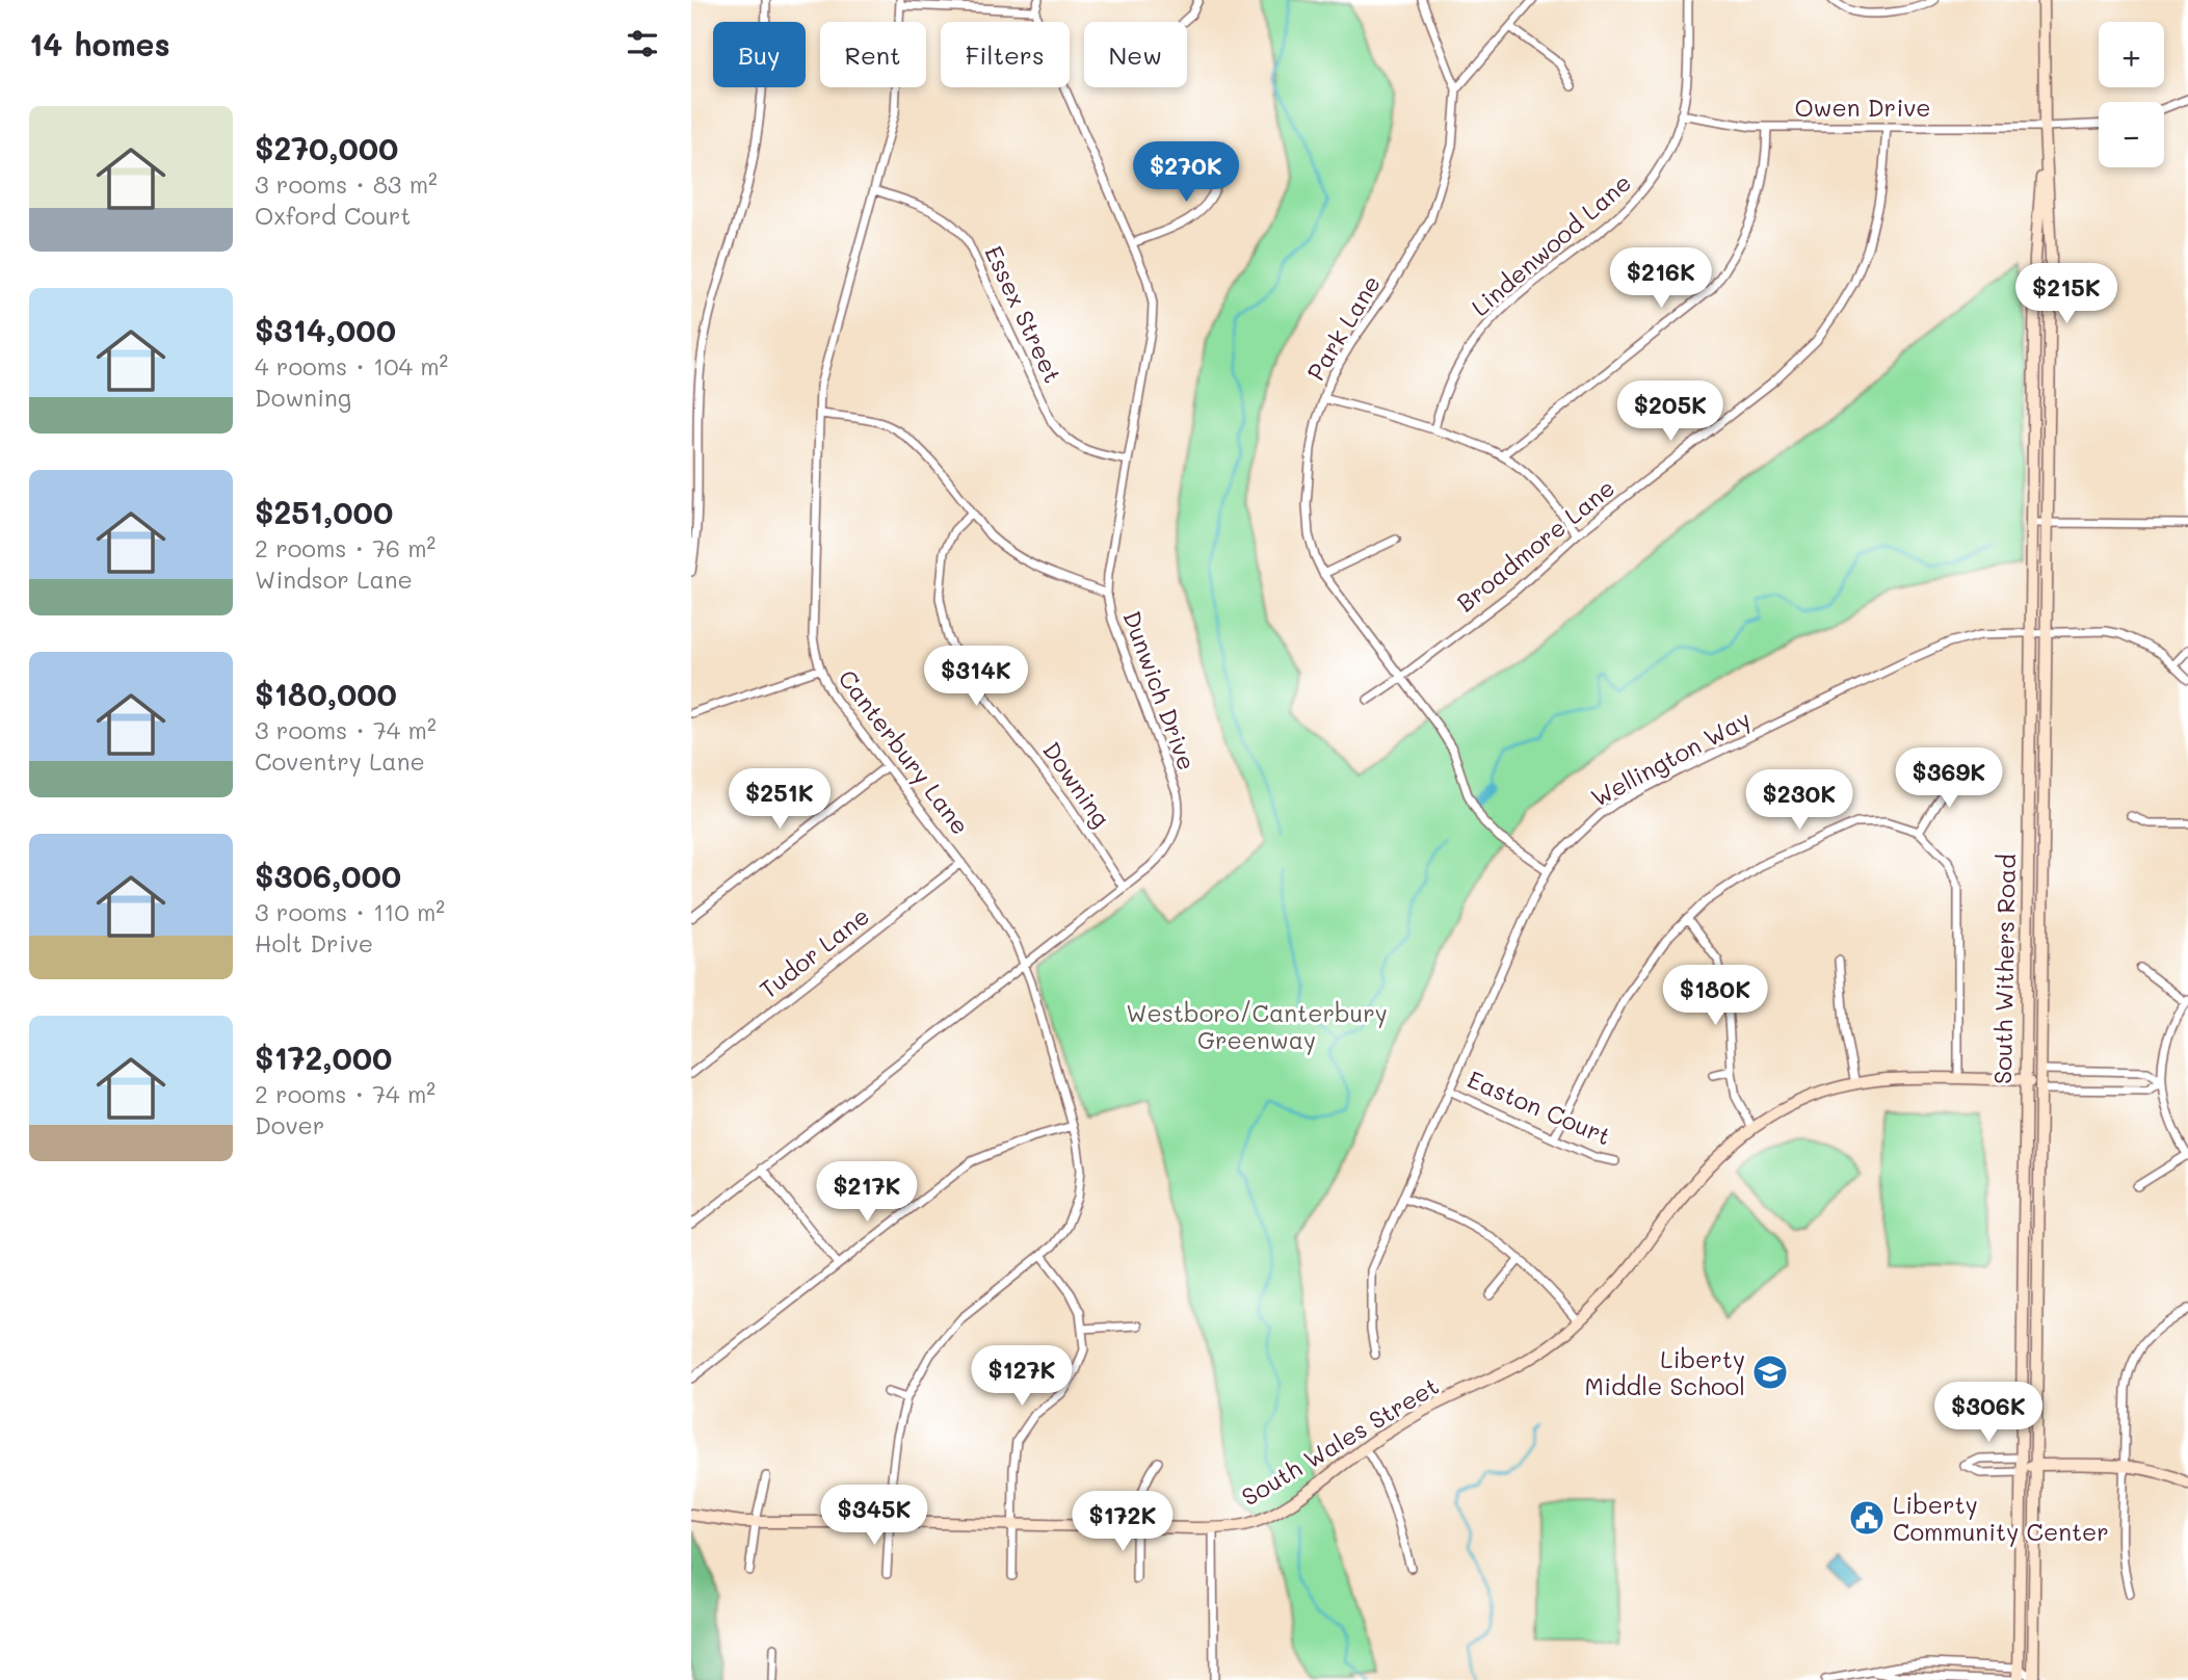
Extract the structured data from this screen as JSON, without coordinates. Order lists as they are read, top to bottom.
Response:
{
  "streets": {
    "main road": ["South Withers Road", "South Wales Street"],
    "street": [
      "Owen Drive",
      "Lindenwood Lane",
      "Essex Street",
      "Park Lane",
      "Broadmore Lane",
      "Dunwich Drive",
      "Canterbury Lane",
      "Wellington Way",
      "Downing",
      "Tudor Lane",
      "Easton Court"
    ]
  },
  "crossings": [
    ["Owen Drive", "Lindenwood Lane"],
    ["Owen Drive", "Broadmore Lane"],
    ["Owen Drive", "South Withers Road"],
    ["Essex Street", "Dunwich Drive"],
    ["Essex Street", "Canterbury Lane"],
    ["Park Lane", "Broadmore Lane"],
    ["Park Lane", "Wellington Way"],
    ["Dunwich Drive", "Canterbury Lane"],
    ["Dunwich Drive", "Downing"],
    ["Canterbury Lane", "Tudor Lane"],
    ["Canterbury Lane", "South Wales Street"],
    ["Wellington Way", "South Withers Road"],
    ["Wellington Way", "Easton Court"],
    ["South Withers Road", "South Wales Street"]
  ],
  "parks": ["Westboro/Canterbury Greenway"],
  "places": {
    "school or university": ["Liberty Middle School"],
    "public building": ["Liberty Community Center"]
  },
  "page": {
    "heading": "14 homes",
    "map_buttons": ["+", "−"],
    "chip": [
      "Buy",
      "Rent",
      "Filters",
      "New"
    ],
    "list": [
      {
        "name": "$270,000",
        "note": "3 rooms · 83 m² · Oxford Court"
      },
      {
        "name": "$314,000",
        "note": "4 rooms · 104 m² · Downing"
      },
      {
        "name": "$251,000",
        "note": "2 rooms · 76 m² · Windsor Lane"
      },
      {
        "name": "$180,000",
        "note": "3 rooms · 74 m² · Coventry Lane"
      },
      {
        "name": "$306,000",
        "note": "3 rooms · 110 m² · Holt Drive"
      },
      {
        "name": "$172,000",
        "note": "2 rooms · 74 m² · Dover"
      }
    ],
    "price": [
      "$270K",
      "$216K",
      "$215K",
      "$205K",
      "$314K",
      "$369K",
      "$251K",
      "$230K",
      "$180K",
      "$217K",
      "$127K",
      "$306K",
      "$345K",
      "$172K"
    ]
  }
}
